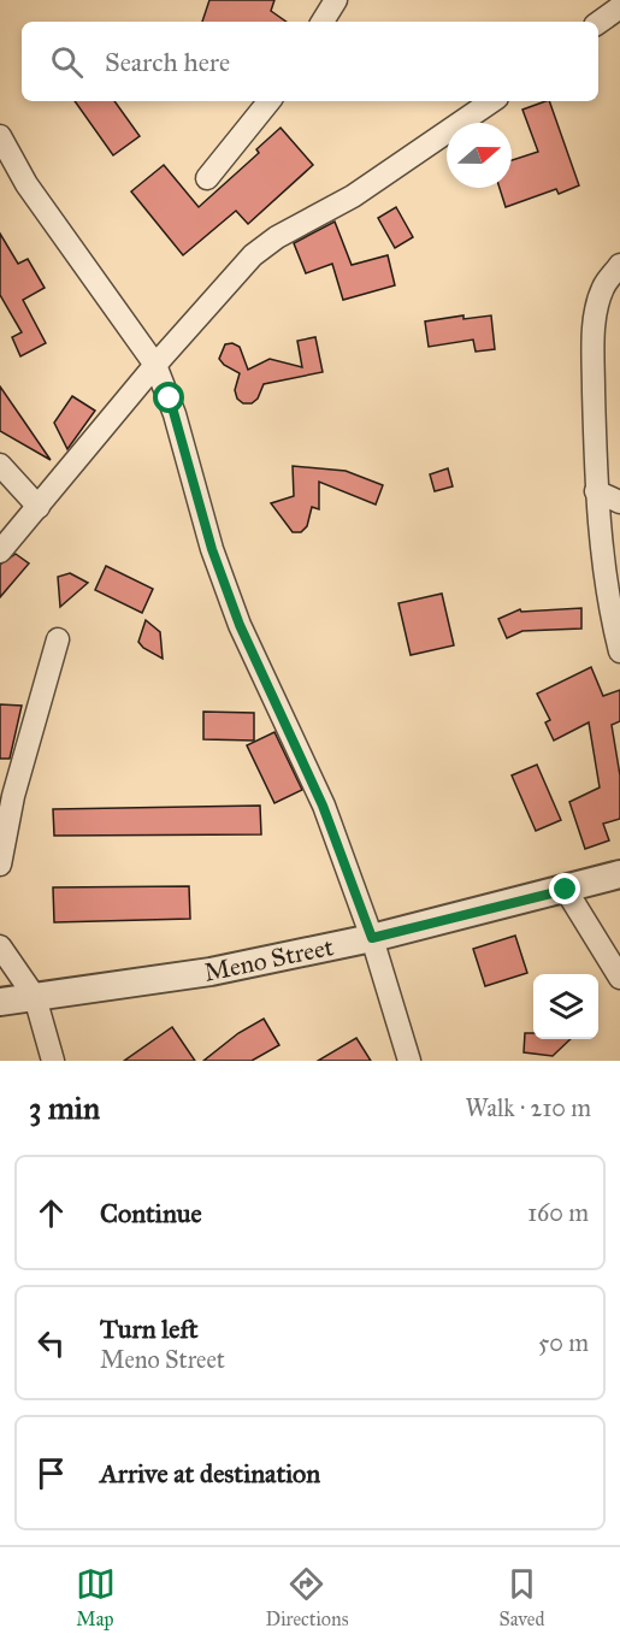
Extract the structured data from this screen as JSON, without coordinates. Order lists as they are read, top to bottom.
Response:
{
  "streets": {
    "street": ["Meno Street"]
  },
  "north": "right",
  "page": {
    "search": "Search here",
    "heading": ["3 min", "Walk · 210 m"],
    "list": [
      ["Continue", "160 m"],
      ["Turn left", "Meno Street", "50 m"],
      "Arrive at destination"
    ],
    "nav": ["Map", "Directions", "Saved"]
  }
}
